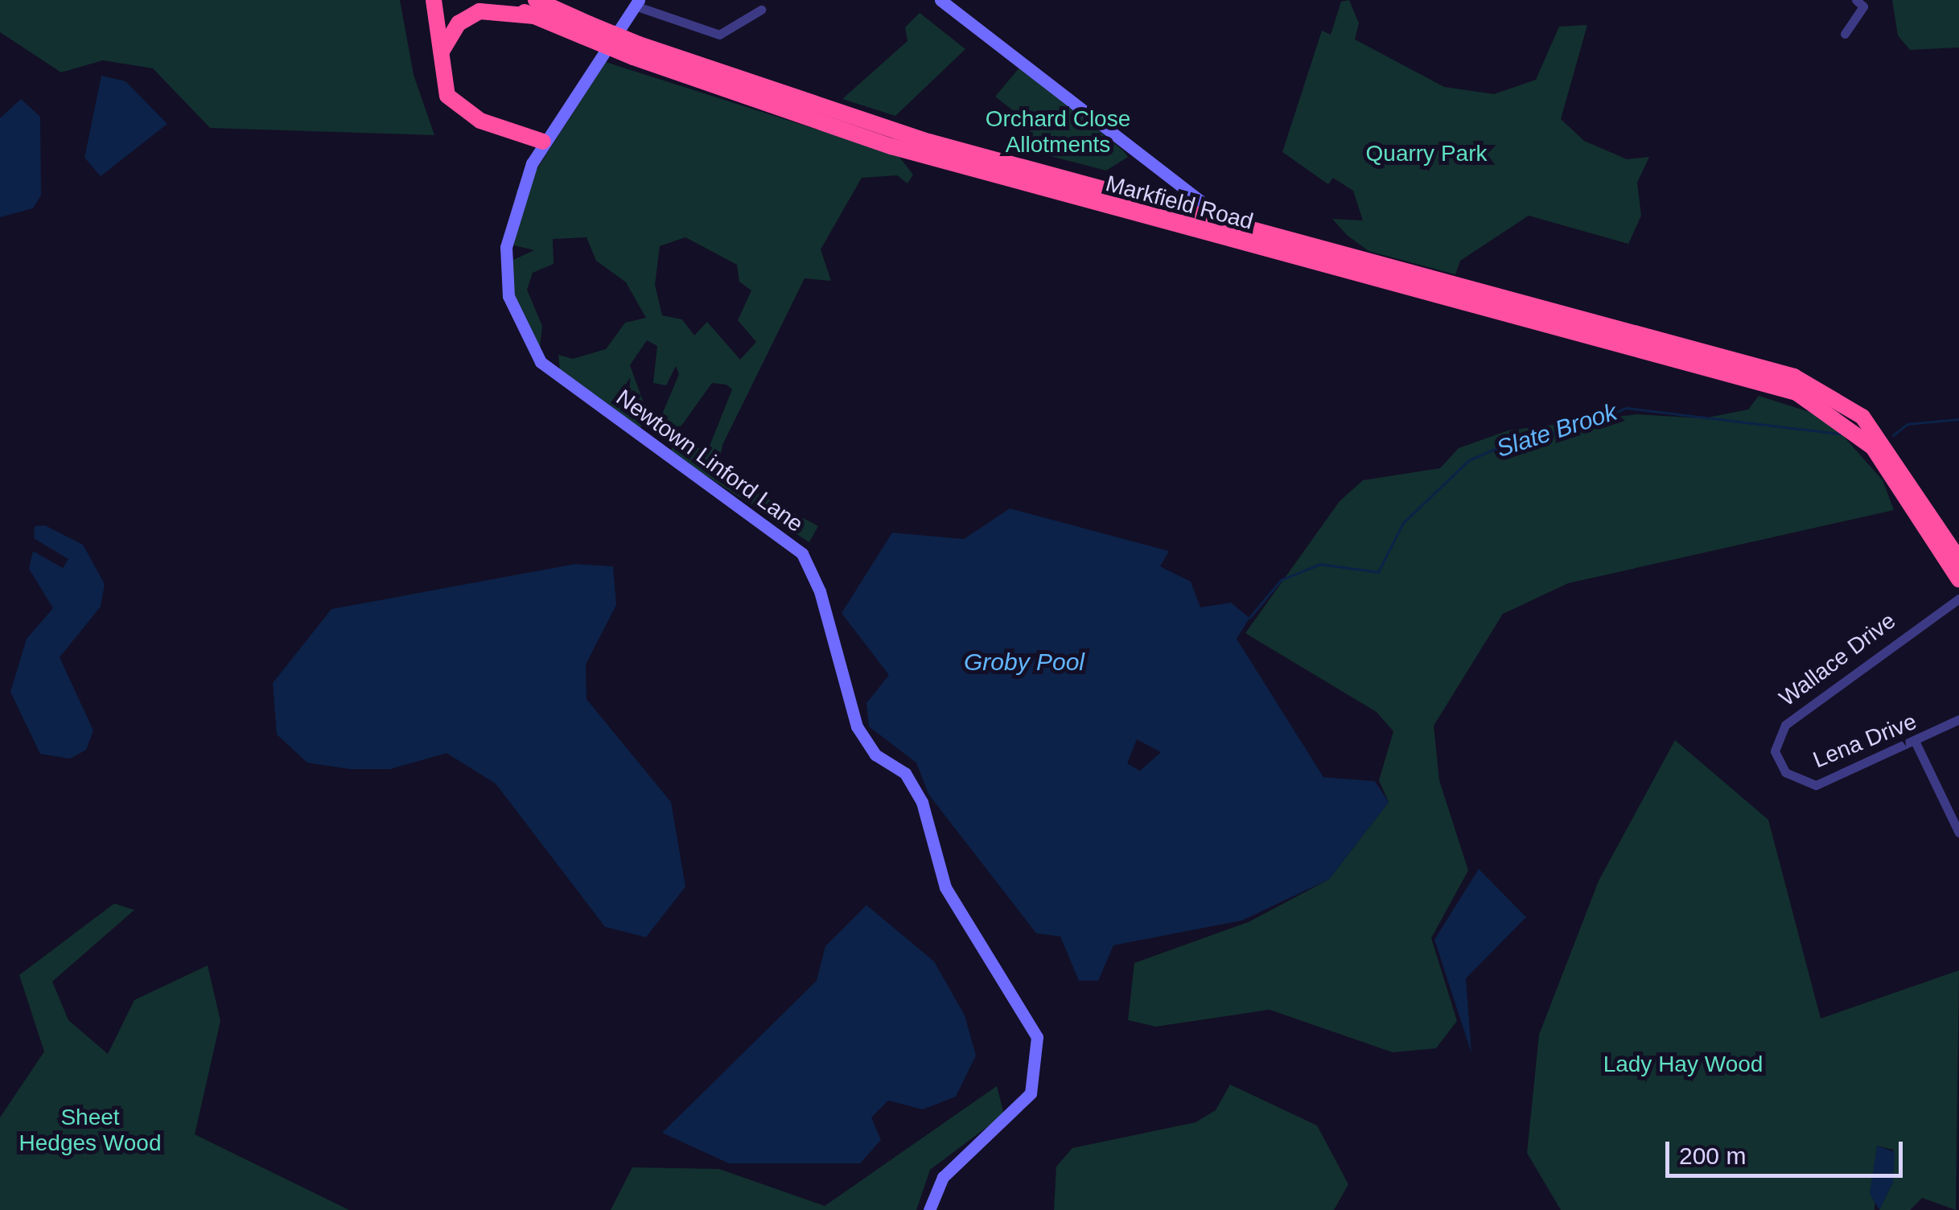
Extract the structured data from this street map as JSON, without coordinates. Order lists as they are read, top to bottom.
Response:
{
  "streets": {
    "highway": ["Markfield Road"],
    "street": ["Newtown Linford Lane", "Wallace Drive", "Lena Drive"]
  },
  "crossings": [
    ["Wallace Drive", "Lena Drive"]
  ],
  "water": ["Slate Brook", "Groby Pool"],
  "parks": [
    "Orchard Close Allotments",
    "Quarry Park",
    "Lady Hay Wood",
    "Sheet Hedges Wood"
  ],
  "scale_bar": "200 m"
}
